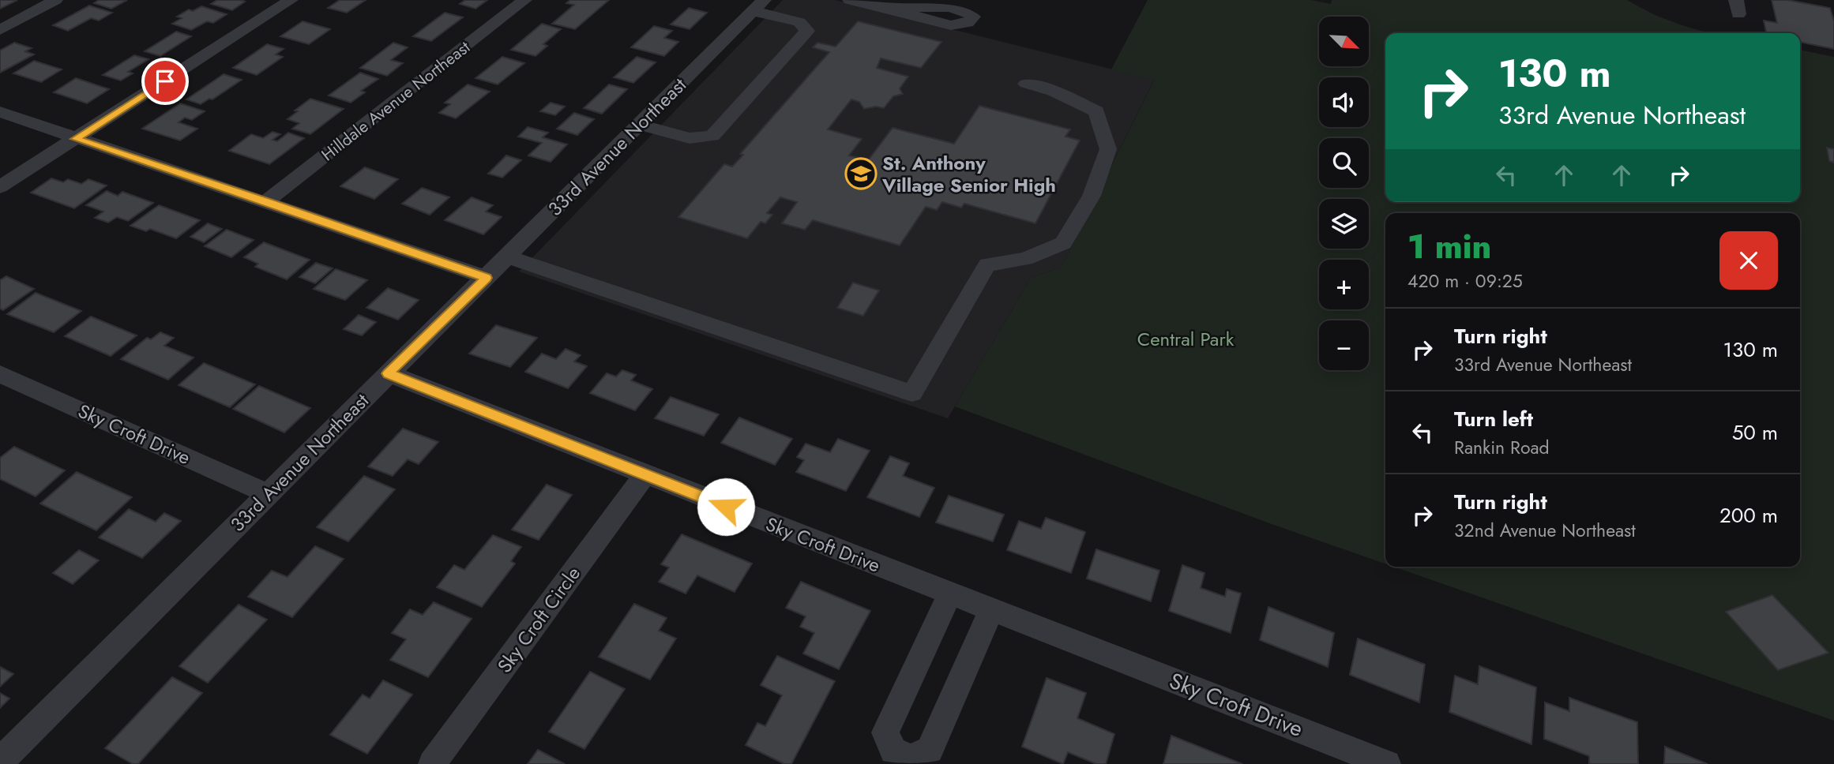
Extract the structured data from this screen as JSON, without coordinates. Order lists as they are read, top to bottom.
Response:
{
  "streets": {
    "street": [
      "Hilldale Avenue Northeast",
      "33rd Avenue Northeast",
      "Sky Croft Drive",
      "Sky Croft Circle"
    ]
  },
  "crossings": [
    ["33rd Avenue Northeast", "Sky Croft Drive"],
    ["Sky Croft Drive", "Sky Croft Circle"]
  ],
  "parks": ["Central Park"],
  "places": {
    "school or university": ["St. Anthony Village Senior High"]
  },
  "north": "bottom right",
  "page": {
    "map_buttons": ["+", "−"],
    "turn": ["130 m", "33rd Avenue Northeast"],
    "heading": ["1 min", "420 m · 09:25"],
    "list": [
      {
        "name": "Turn right",
        "note": "33rd Avenue Northeast",
        "value": "130 m"
      },
      {
        "name": "Turn left",
        "note": "Rankin Road",
        "value": "50 m"
      },
      {
        "name": "Turn right",
        "note": "32nd Avenue Northeast",
        "value": "200 m"
      }
    ]
  }
}
